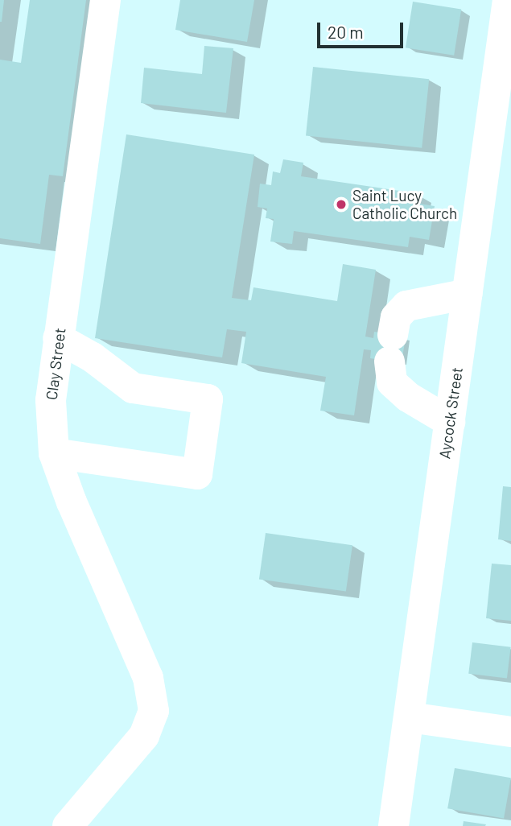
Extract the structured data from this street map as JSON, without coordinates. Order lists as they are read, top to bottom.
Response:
{
  "streets": {
    "street": ["Clay Street", "Aycock Street"]
  },
  "places": ["Saint Lucy Catholic Church"],
  "scale_bar": "20 m"
}
